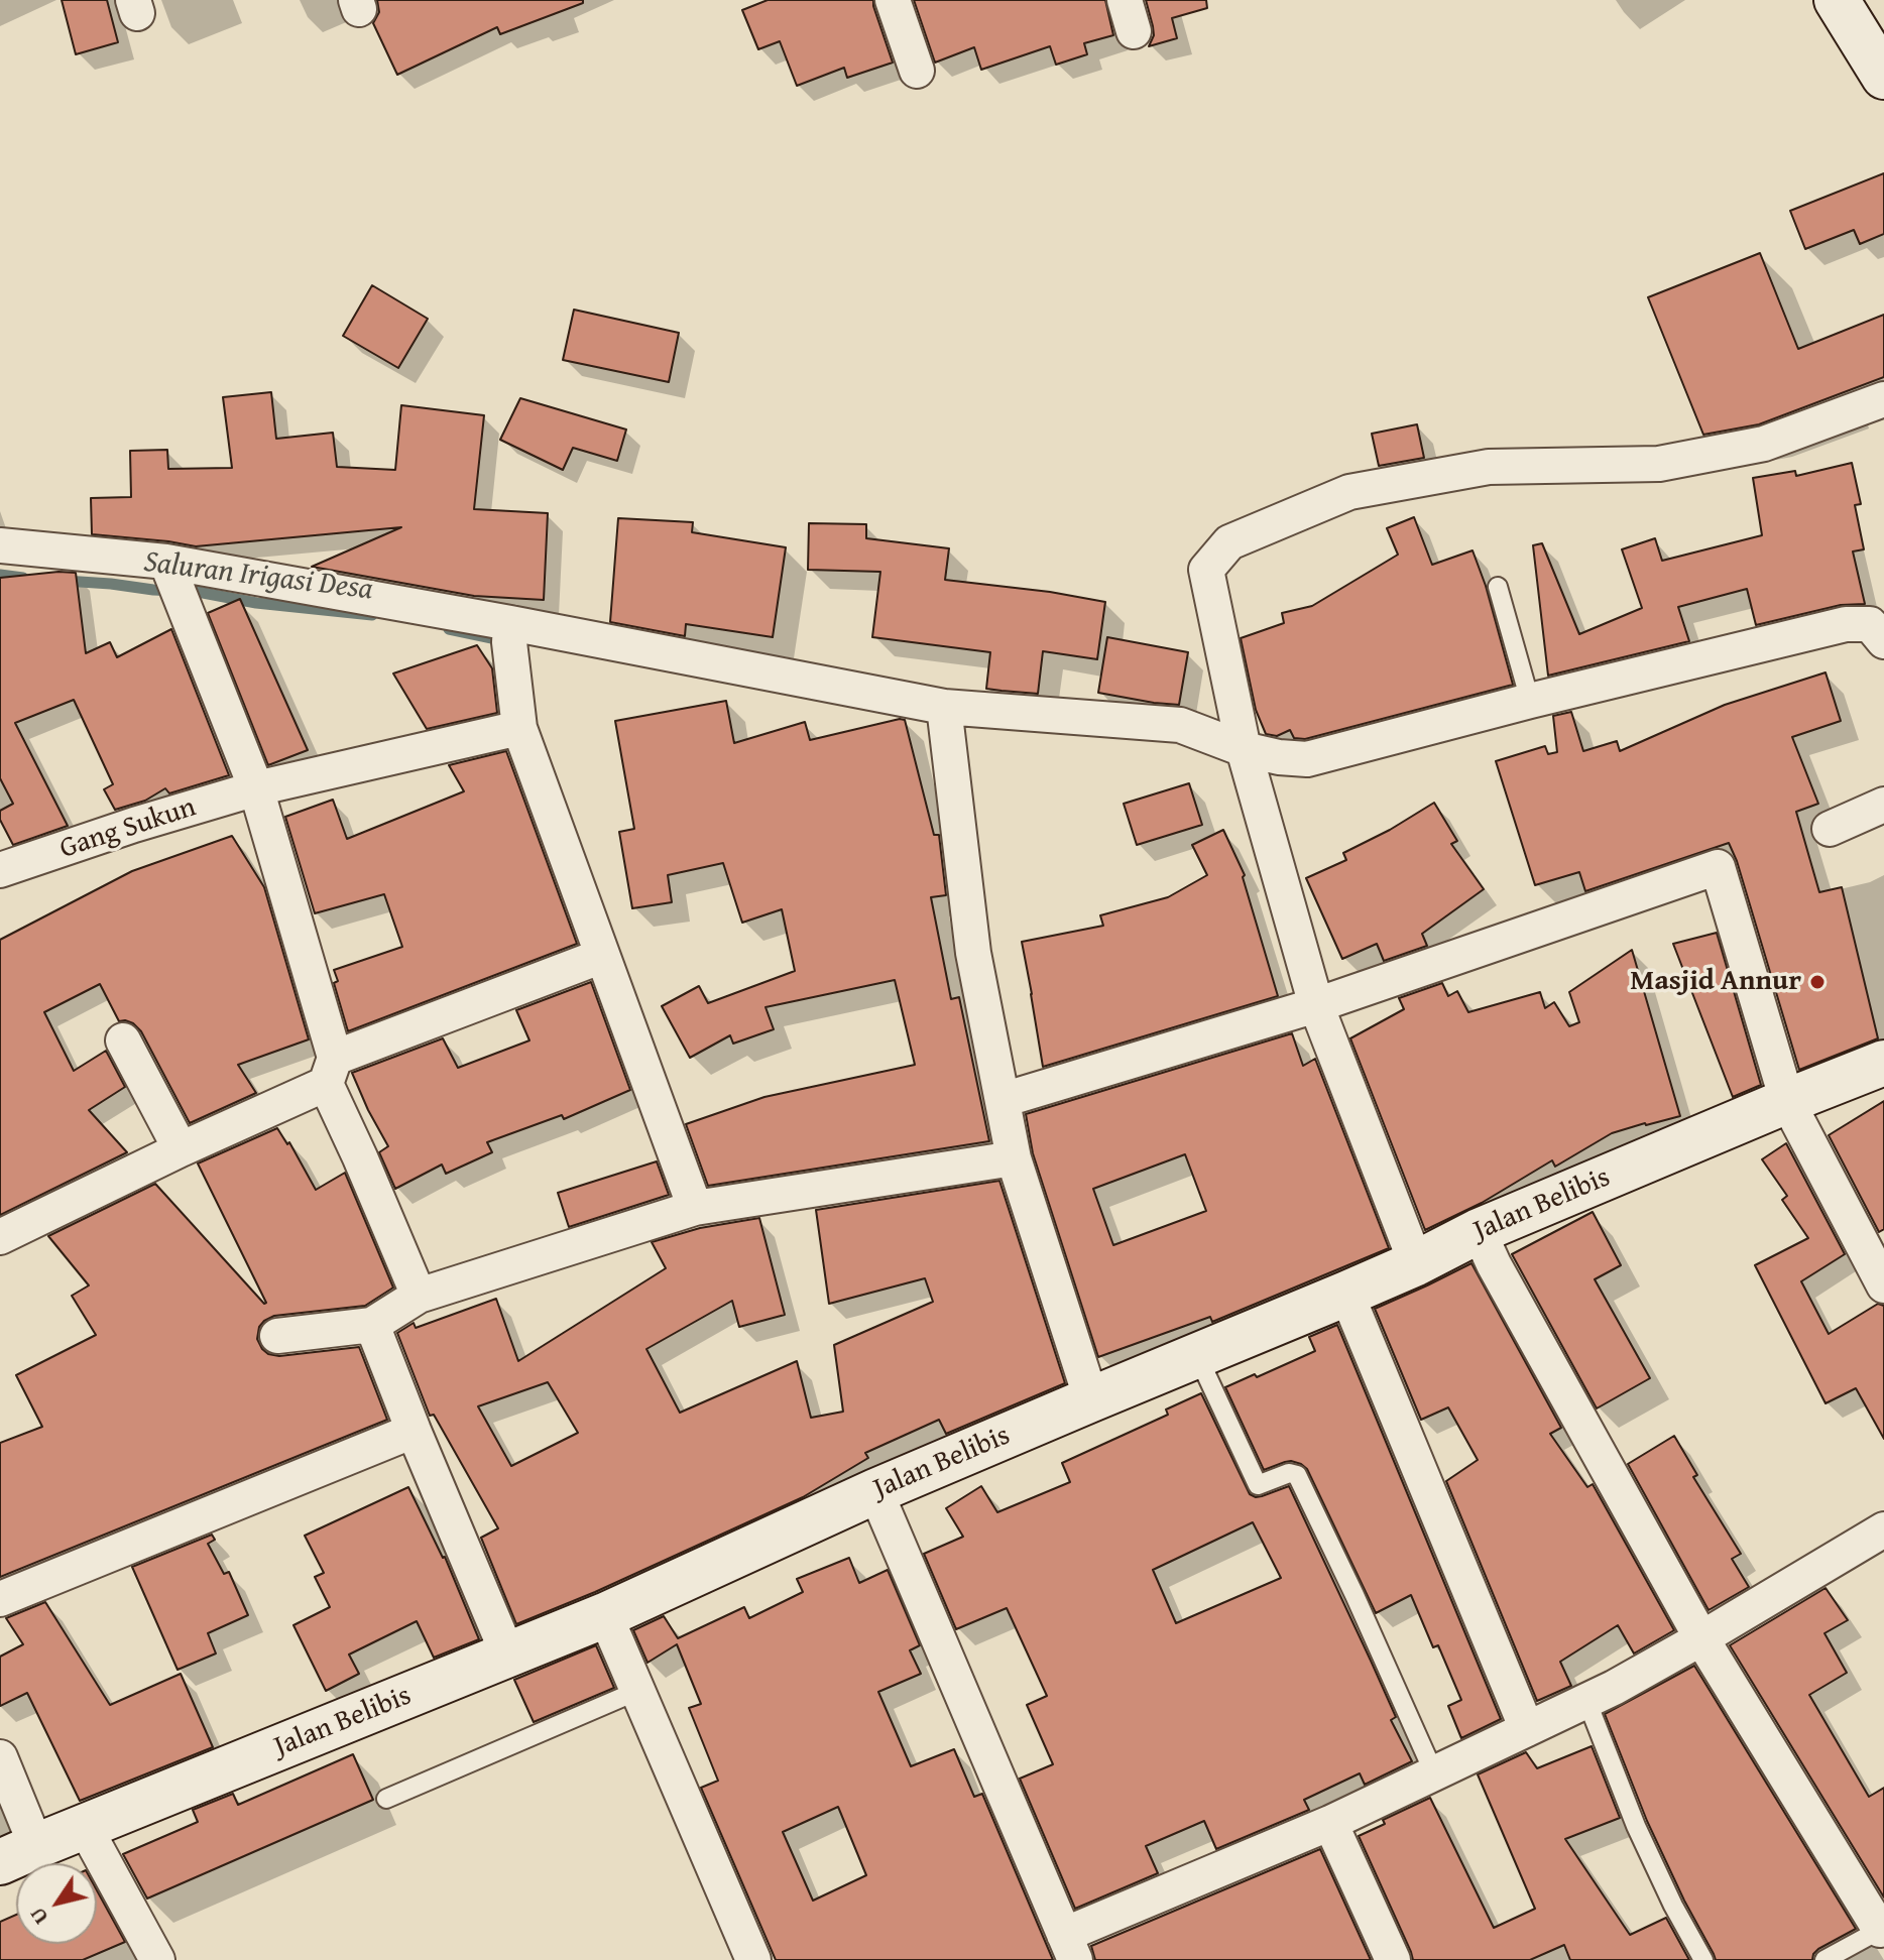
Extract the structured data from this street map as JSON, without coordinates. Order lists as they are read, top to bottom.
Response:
{
  "streets": {
    "street": ["Gang Sukun", "Jalan Belibis"]
  },
  "water": ["Saluran Irigasi Desa"],
  "places": ["Masjid Annur"],
  "north": "bottom left"
}
